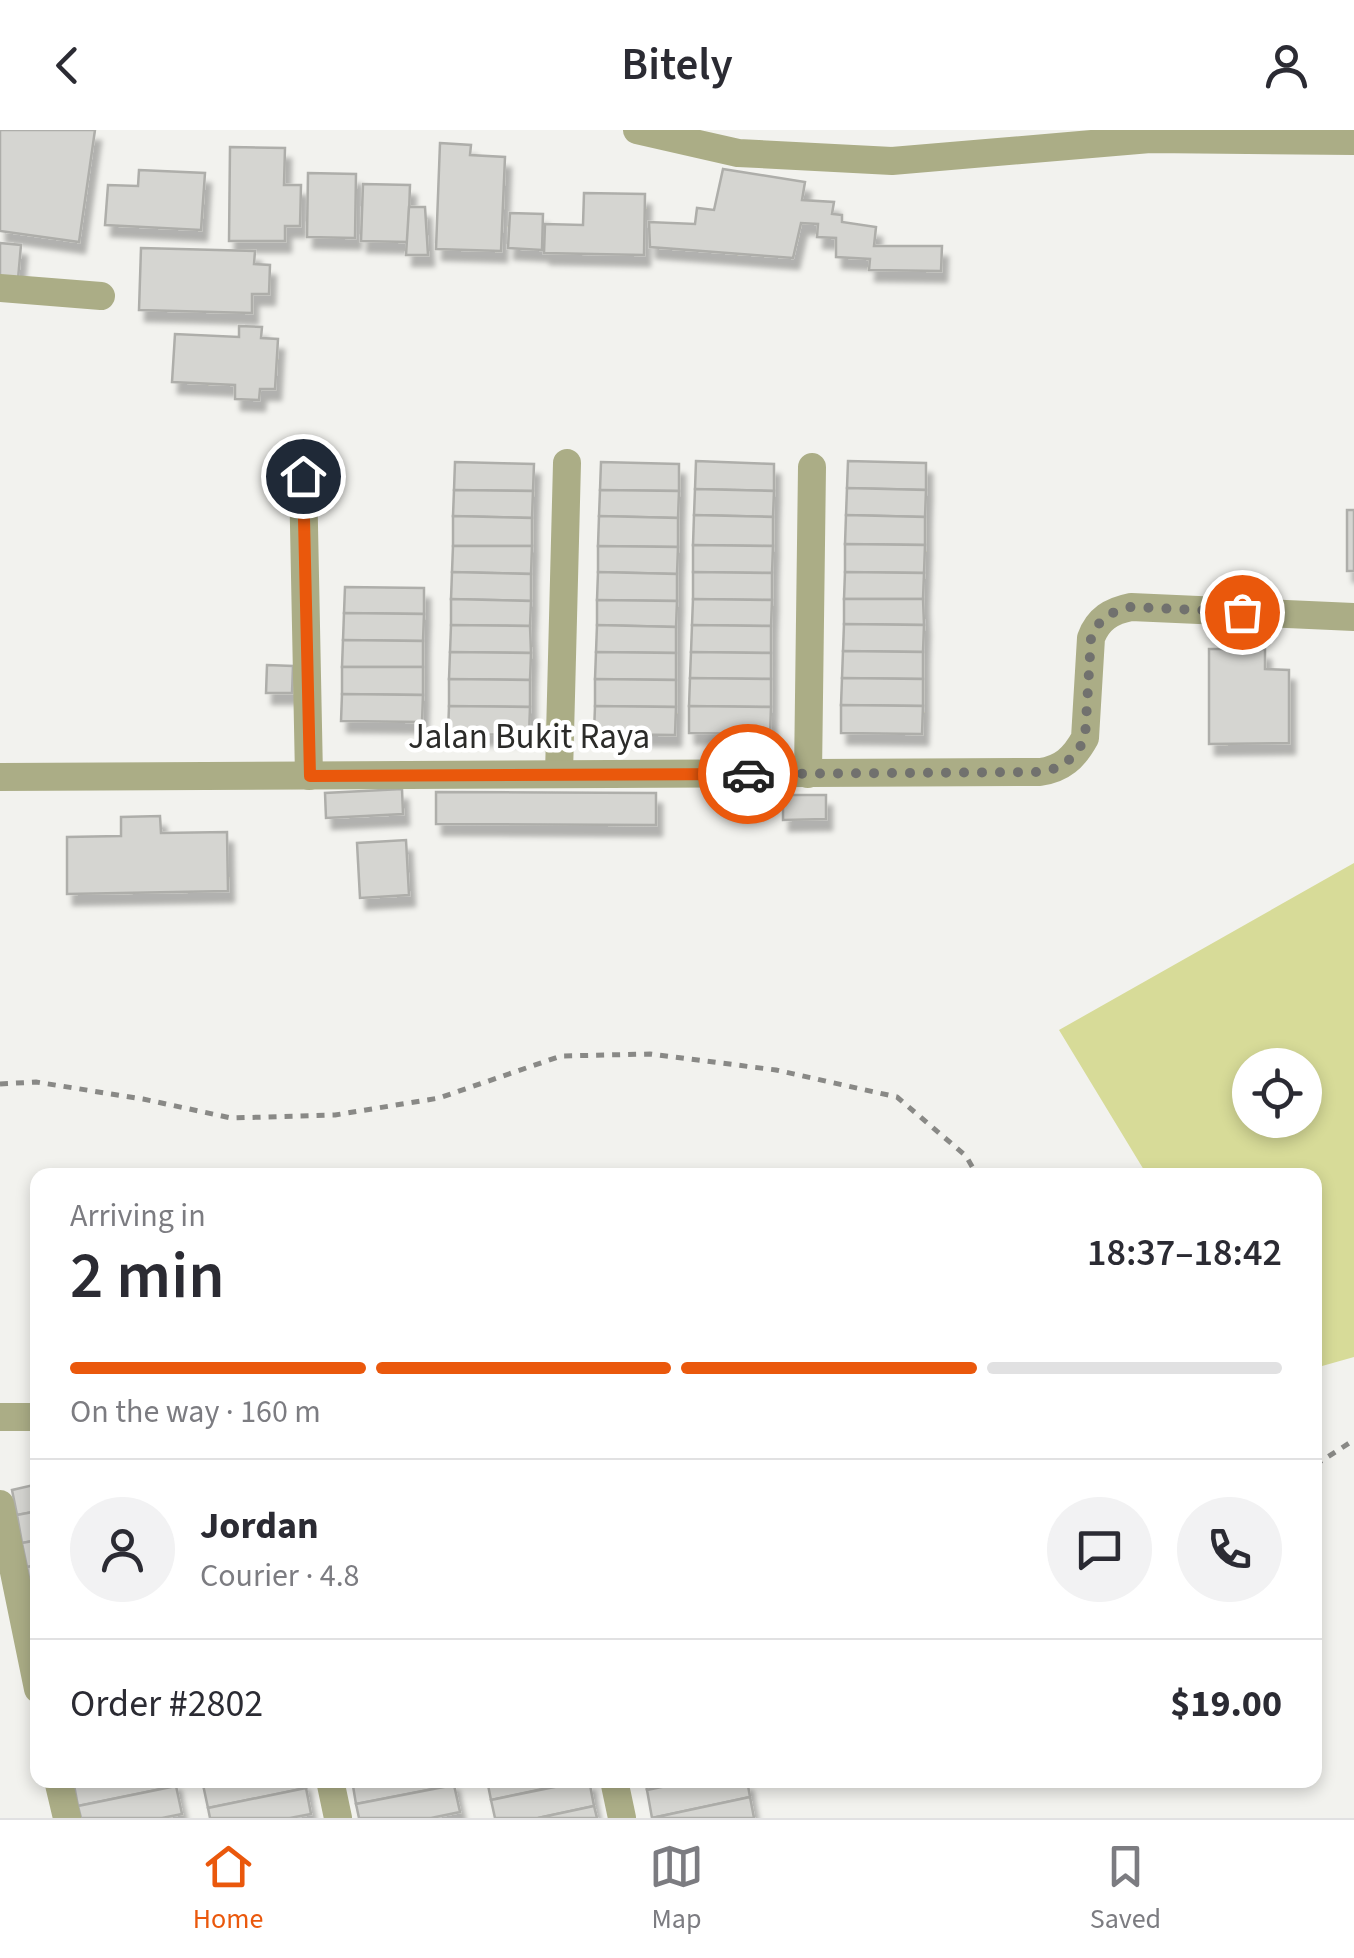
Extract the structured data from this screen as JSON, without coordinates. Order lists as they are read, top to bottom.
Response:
{
  "streets": {
    "street": ["Jalan Bukit Raya"]
  },
  "page": {
    "header": "Bitely",
    "heading": ["2 min", "Arriving in", "18:37–18:42"],
    "panel": [
      "Jordan",
      "Courier · 4.8",
      "Order #2802",
      "$19.00"
    ],
    "bar": "On the way · 160 m",
    "tabs": ["Home", "Map", "Saved"]
  }
}
